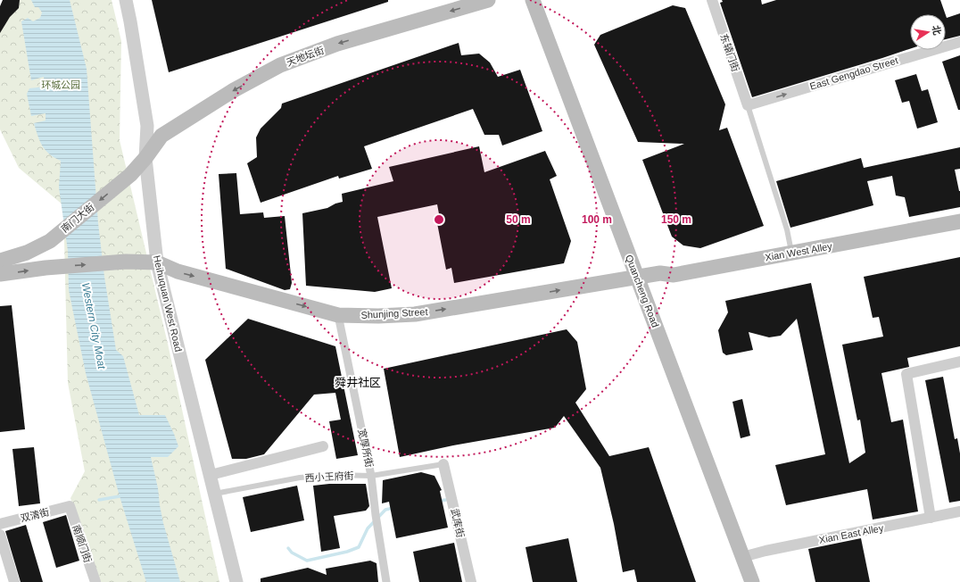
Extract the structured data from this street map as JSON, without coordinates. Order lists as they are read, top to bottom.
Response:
{
  "streets": {
    "main road": [
      "天地坛街",
      "南门大街",
      "Xian West Alley",
      "Quancheng Road",
      "Shunjing Street"
    ],
    "street": [
      "东辕门街",
      "East Gengdao Street",
      "Heihuquan West Road",
      "宽厚所街",
      "双清街",
      "武库街",
      "Xian East Alley",
      "南顺门街"
    ],
    "lane": ["西小王府街"]
  },
  "crossings": [
    ["东辕门街", "East Gengdao Street"],
    ["天地坛街", "南门大街"],
    ["天地坛街", "Heihuquan West Road"],
    ["南门大街", "Heihuquan West Road"],
    ["Xian West Alley", "Quancheng Road"],
    ["Xian West Alley", "Shunjing Street"],
    ["Quancheng Road", "Shunjing Street"],
    ["Quancheng Road", "Xian East Alley"],
    ["Heihuquan West Road", "Shunjing Street"],
    ["Heihuquan West Road", "西小王府街"],
    ["Shunjing Street", "宽厚所街"],
    ["宽厚所街", "西小王府街"],
    ["西小王府街", "武库街"],
    ["双清街", "南顺门街"]
  ],
  "one_way": [
    "天地坛街",
    "East Gengdao Street",
    "南门大街",
    "Shunjing Street"
  ],
  "districts": ["舜井社区"],
  "water": ["Western City Moat"],
  "parks": ["环城公园"],
  "north": "right",
  "rings": ["50 m", "100 m", "150 m"]
}
